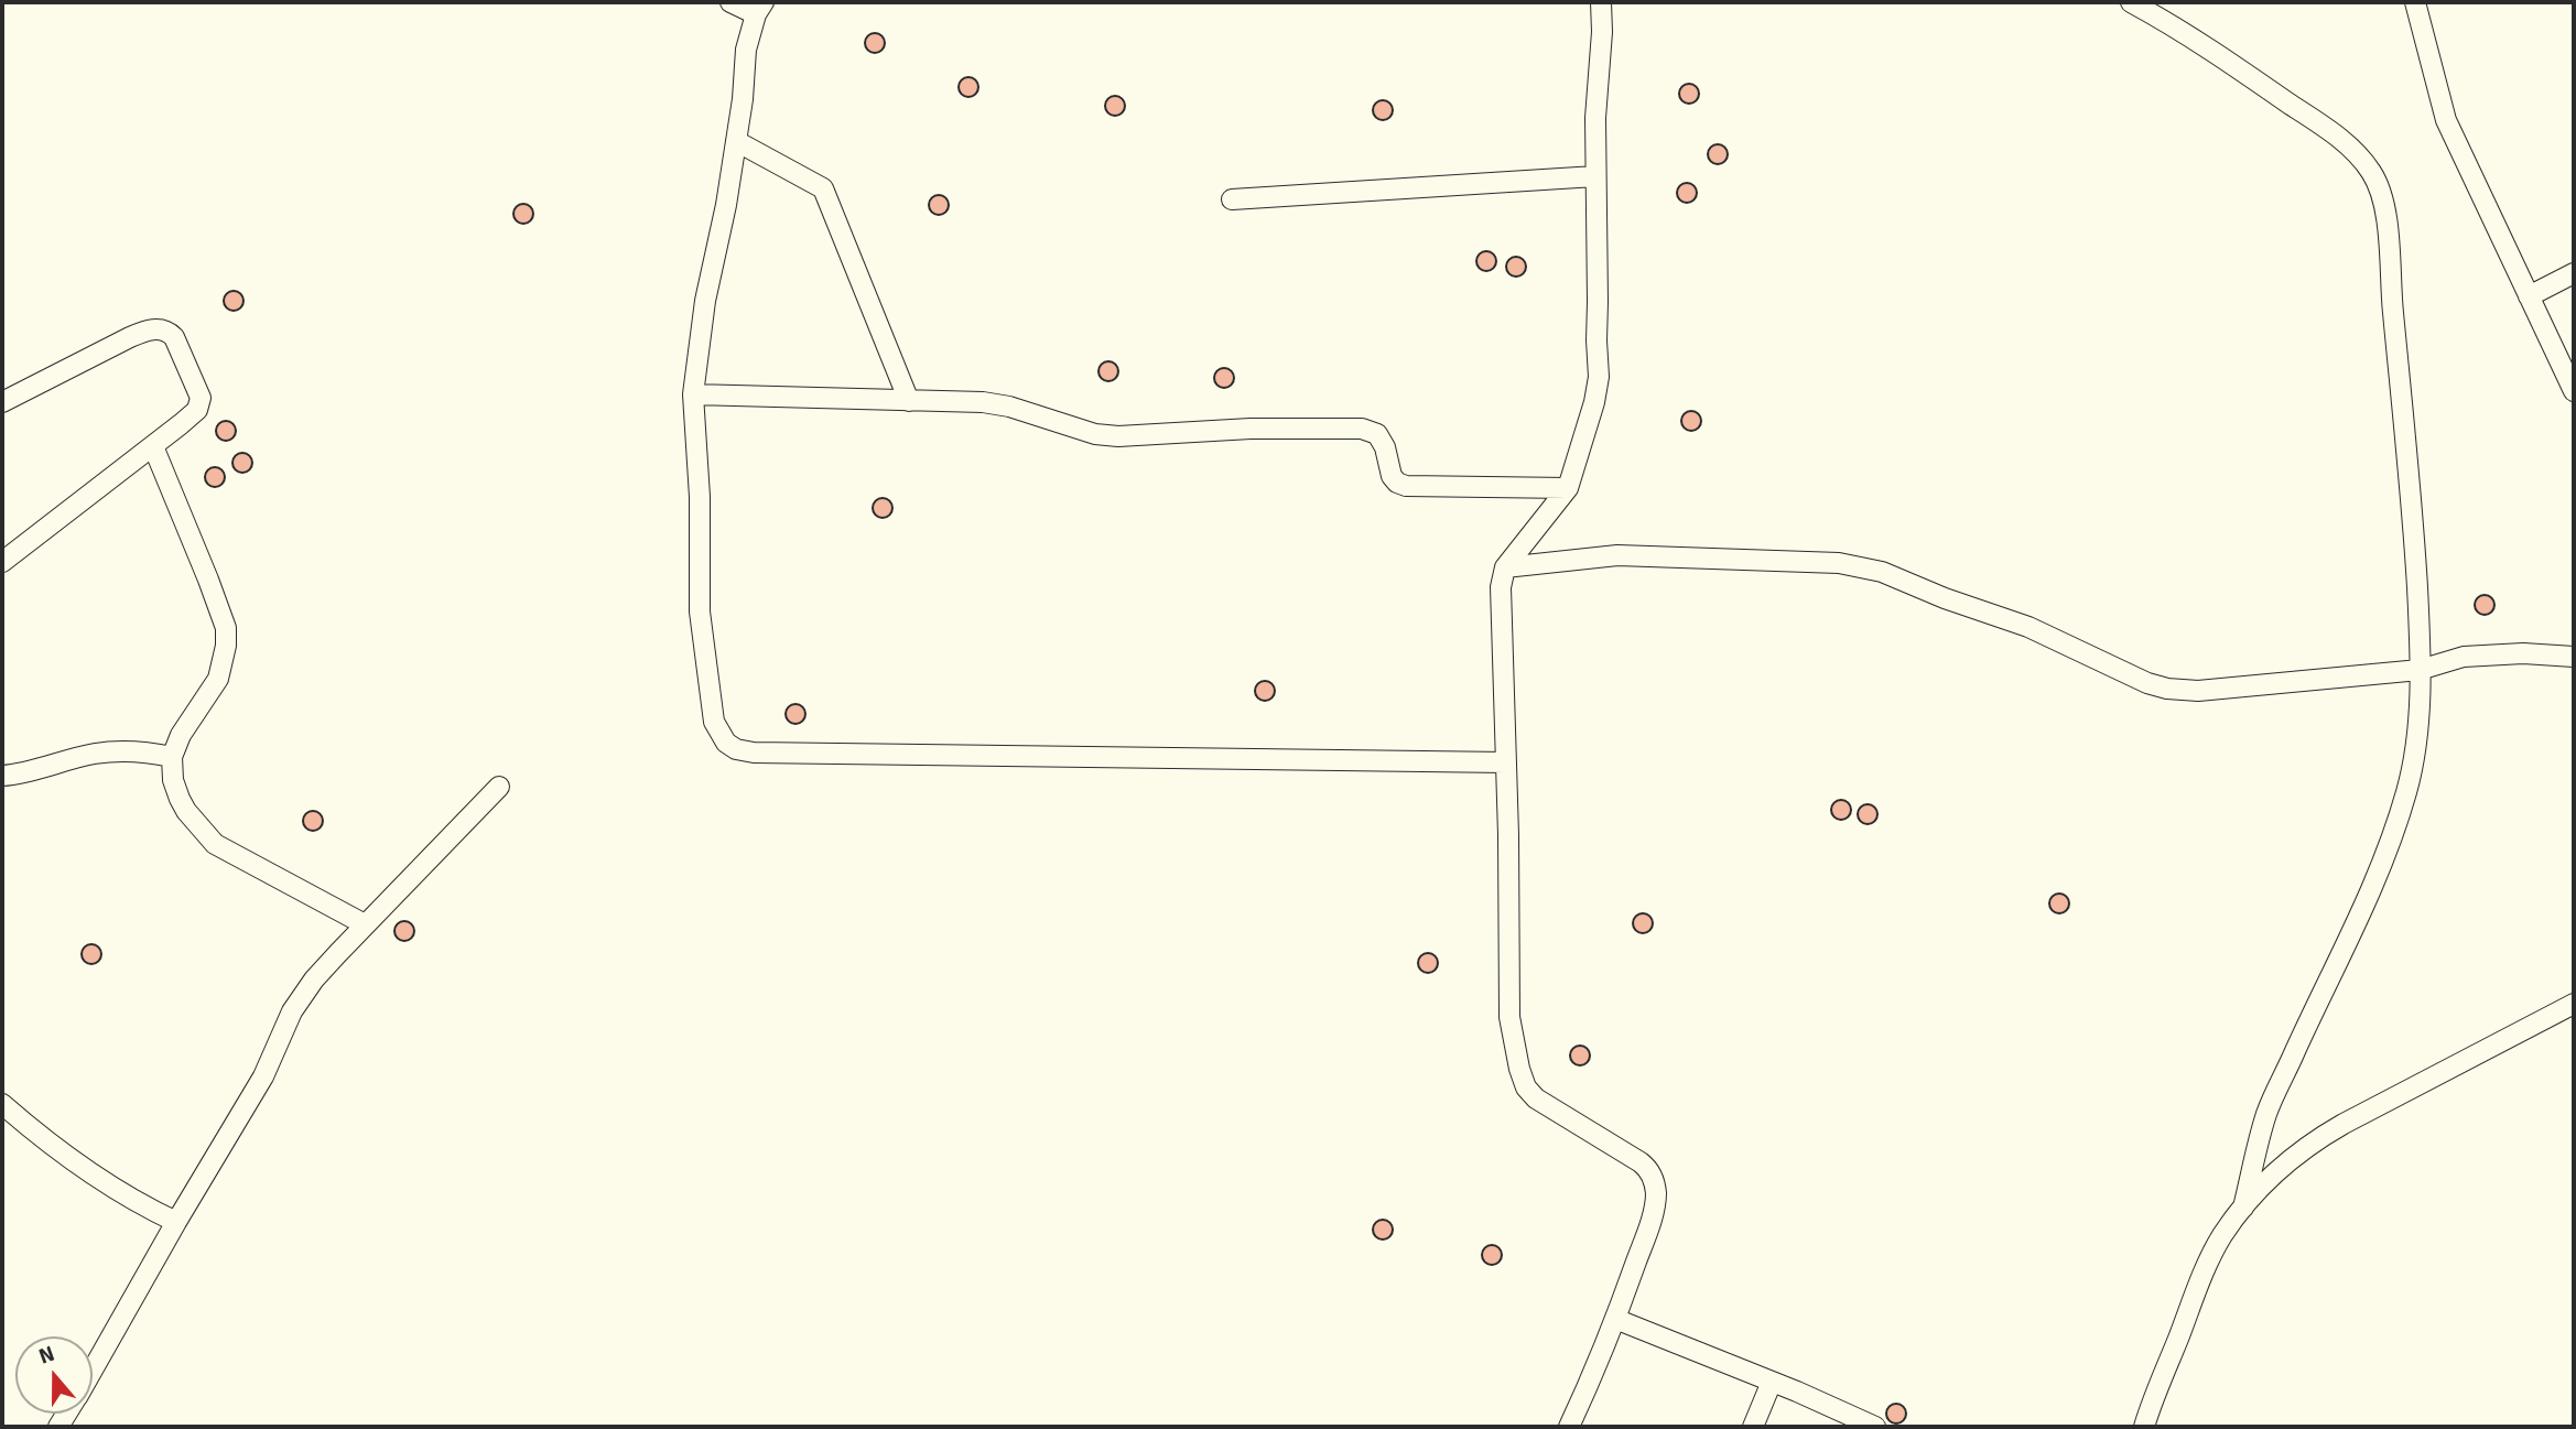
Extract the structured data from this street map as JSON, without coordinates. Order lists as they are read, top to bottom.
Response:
{
  "north": "top"
}
